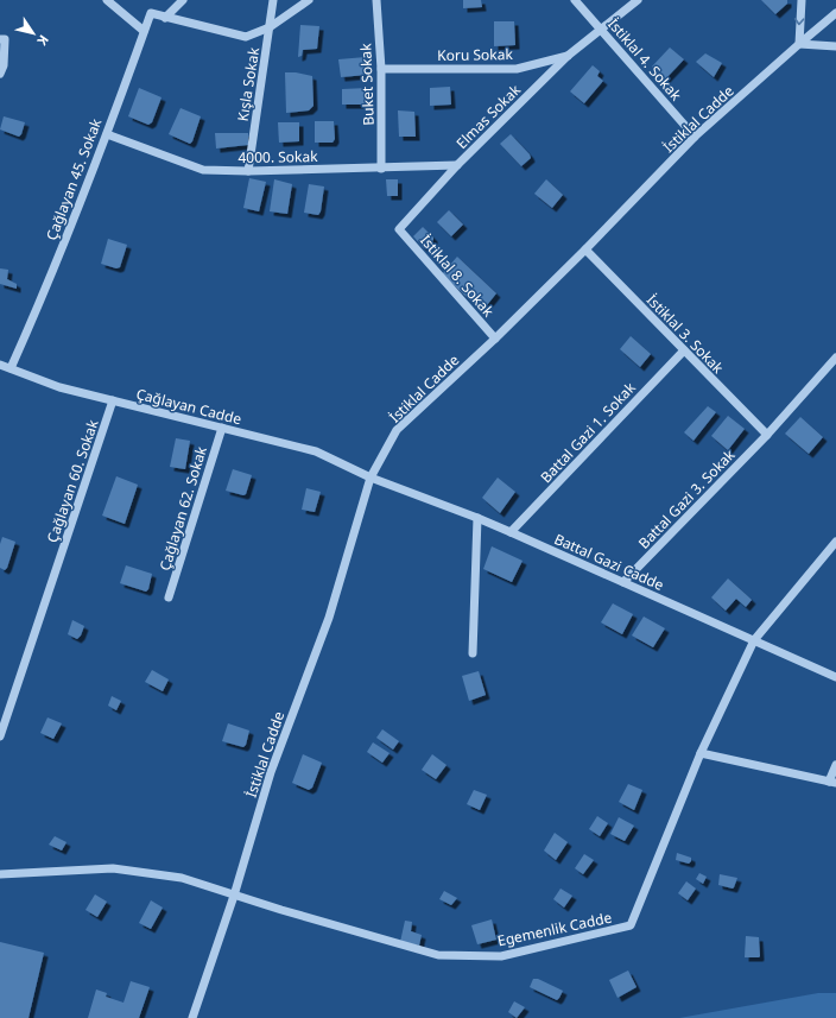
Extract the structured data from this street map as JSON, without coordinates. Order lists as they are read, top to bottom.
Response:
{
  "streets": {
    "street": [
      "Koru Sokak",
      "İstiklal 4. Sokak",
      "Kışla Sokak",
      "Buket Sokak",
      "Elmas Sokak",
      "İstiklal Cadde",
      "4000. Sokak",
      "Çağlayan 45. Sokak",
      "İstiklal 8. Sokak",
      "İstiklal 3. Sokak",
      "Çağlayan Cadde",
      "Battal Gazi 1. Sokak",
      "Çağlayan 60. Sokak",
      "Battal Gazi 3. Sokak",
      "Çağlayan 62. Sokak",
      "Battal Gazi Cadde",
      "Egemenlik Cadde"
    ]
  },
  "crossings": [
    ["Koru Sokak", "Buket Sokak"],
    ["Koru Sokak", "Elmas Sokak"],
    ["İstiklal 4. Sokak", "Elmas Sokak"],
    ["İstiklal 4. Sokak", "İstiklal Cadde"],
    ["Kışla Sokak", "4000. Sokak"],
    ["Buket Sokak", "4000. Sokak"],
    ["Elmas Sokak", "4000. Sokak"],
    ["Elmas Sokak", "İstiklal 8. Sokak"],
    ["İstiklal Cadde", "İstiklal 8. Sokak"],
    ["İstiklal Cadde", "İstiklal 3. Sokak"],
    ["İstiklal Cadde", "Çağlayan Cadde"],
    ["İstiklal Cadde", "Battal Gazi Cadde"],
    ["İstiklal Cadde", "Egemenlik Cadde"],
    ["4000. Sokak", "Çağlayan 45. Sokak"],
    ["Çağlayan 45. Sokak", "Çağlayan Cadde"],
    ["İstiklal 3. Sokak", "Battal Gazi 1. Sokak"],
    ["İstiklal 3. Sokak", "Battal Gazi 3. Sokak"],
    ["Çağlayan Cadde", "Çağlayan 60. Sokak"],
    ["Çağlayan Cadde", "Çağlayan 62. Sokak"],
    ["Çağlayan Cadde", "Battal Gazi Cadde"],
    ["Battal Gazi 1. Sokak", "Battal Gazi Cadde"],
    ["Battal Gazi 3. Sokak", "Battal Gazi Cadde"]
  ],
  "north": "bottom right"
}
